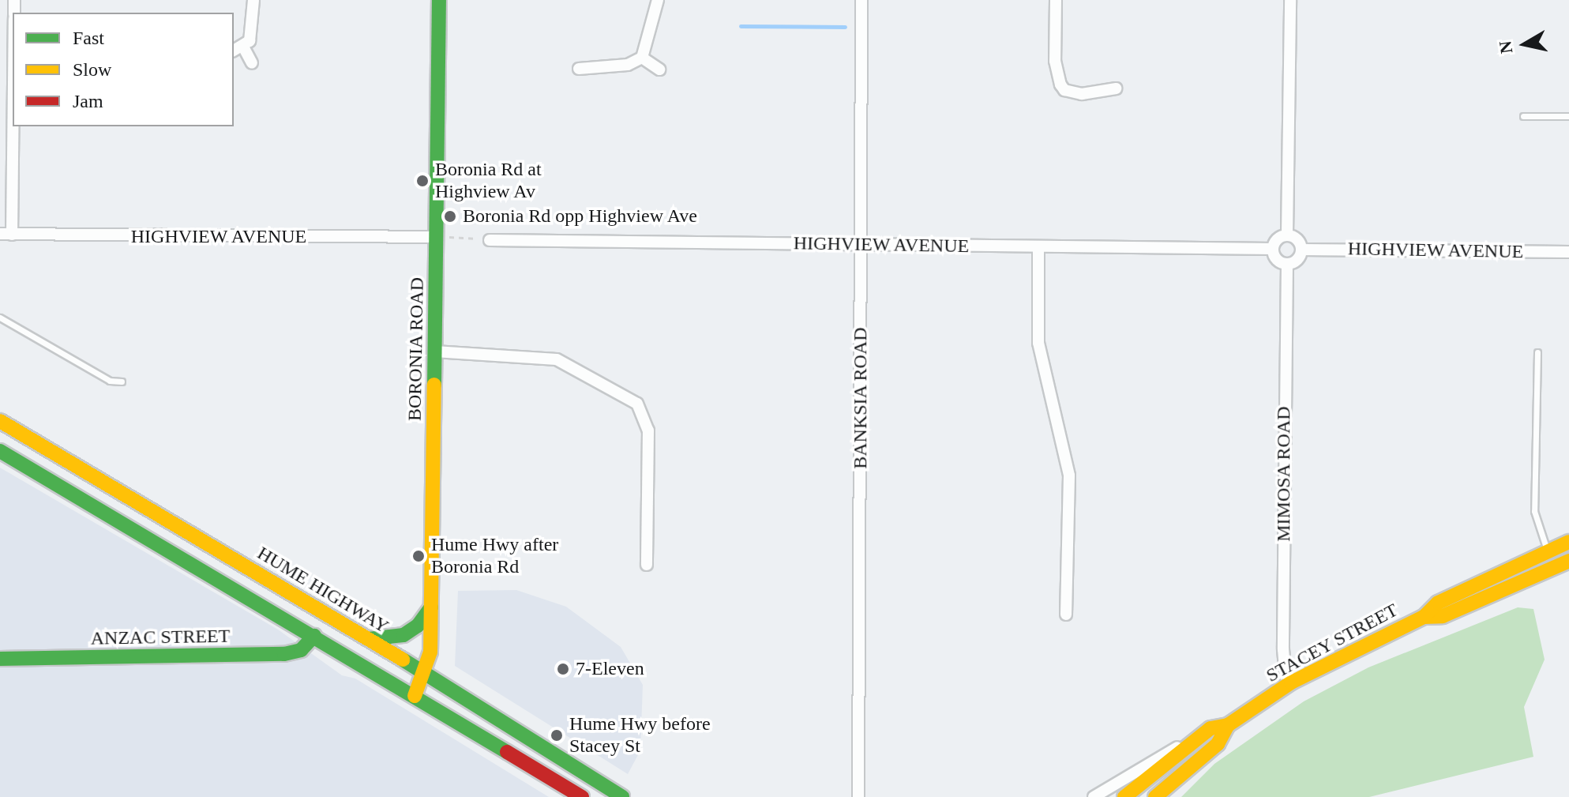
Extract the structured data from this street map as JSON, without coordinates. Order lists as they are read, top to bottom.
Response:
{
  "streets": {
    "main road": [
      "BORONIA ROAD",
      "HUME HIGHWAY",
      "ANZAC STREET",
      "STACEY STREET"
    ],
    "street": ["HIGHVIEW AVENUE", "BANKSIA ROAD", "MIMOSA ROAD"]
  },
  "crossings": [
    ["HIGHVIEW AVENUE", "BORONIA ROAD"],
    ["HIGHVIEW AVENUE", "BANKSIA ROAD"],
    ["HIGHVIEW AVENUE", "MIMOSA ROAD"],
    ["BORONIA ROAD", "HUME HIGHWAY"],
    ["MIMOSA ROAD", "STACEY STREET"]
  ],
  "places": [
    "Boronia Rd at Highview Av",
    "Boronia Rd opp Highview Ave",
    "Hume Hwy after Boronia Rd",
    "7-Eleven",
    "Hume Hwy before Stacey St"
  ],
  "legend": ["Fast", "Slow", "Jam"],
  "north": "left"
}
